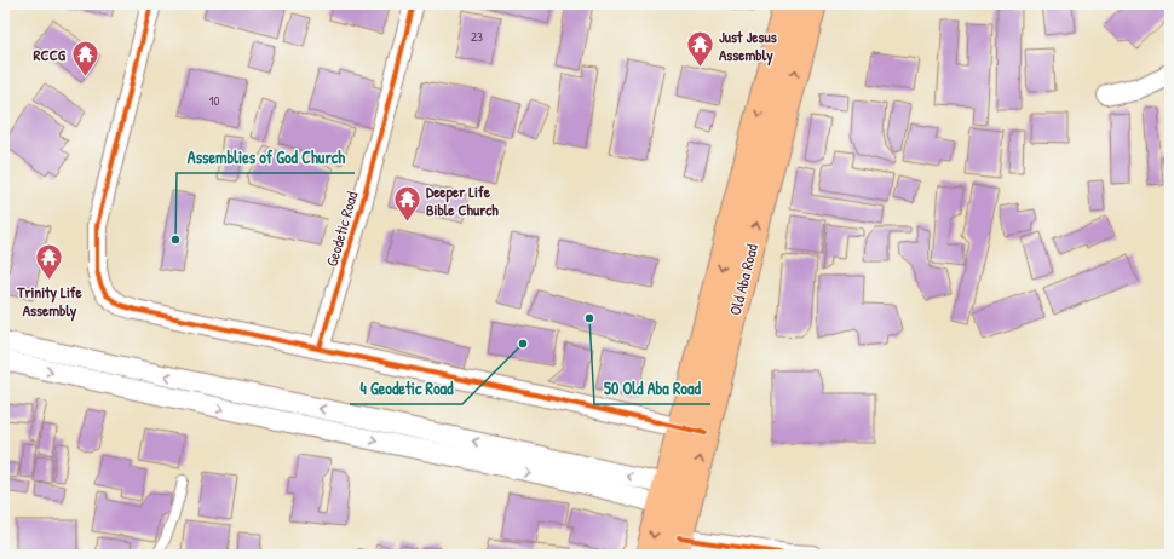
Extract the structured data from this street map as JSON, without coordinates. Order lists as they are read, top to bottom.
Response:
{
  "streets": {
    "main road": ["Old Aba Road"],
    "street": ["Geodetic Road"]
  },
  "places": {
    "temple": [
      "Just Jesus Assembly",
      "RCCG",
      "Deeper Life Bible Church",
      "Trinity Life Assembly"
    ],
    "other": ["Assemblies of God Church", "50 Old Aba Road", "4 Geodetic Road"]
  },
  "house_numbers": ["23", "10"]
}
